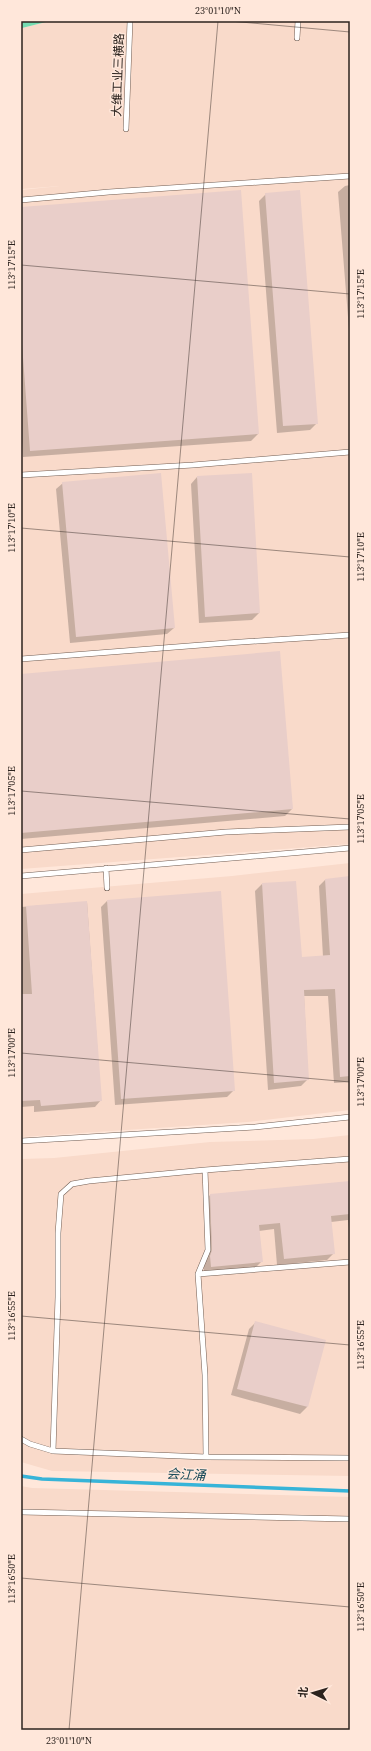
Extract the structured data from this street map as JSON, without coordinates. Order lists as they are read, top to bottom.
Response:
{
  "streets": {
    "lane": ["大维工业三横路"]
  },
  "water": ["会江涌"],
  "north": "left",
  "coordinates": [
    "23°01'10\"N",
    "113°17'15\"E",
    "113°17'10\"E",
    "113°17'05\"E",
    "113°17'00\"E",
    "113°16'55\"E",
    "113°16'50\"E"
  ]
}
